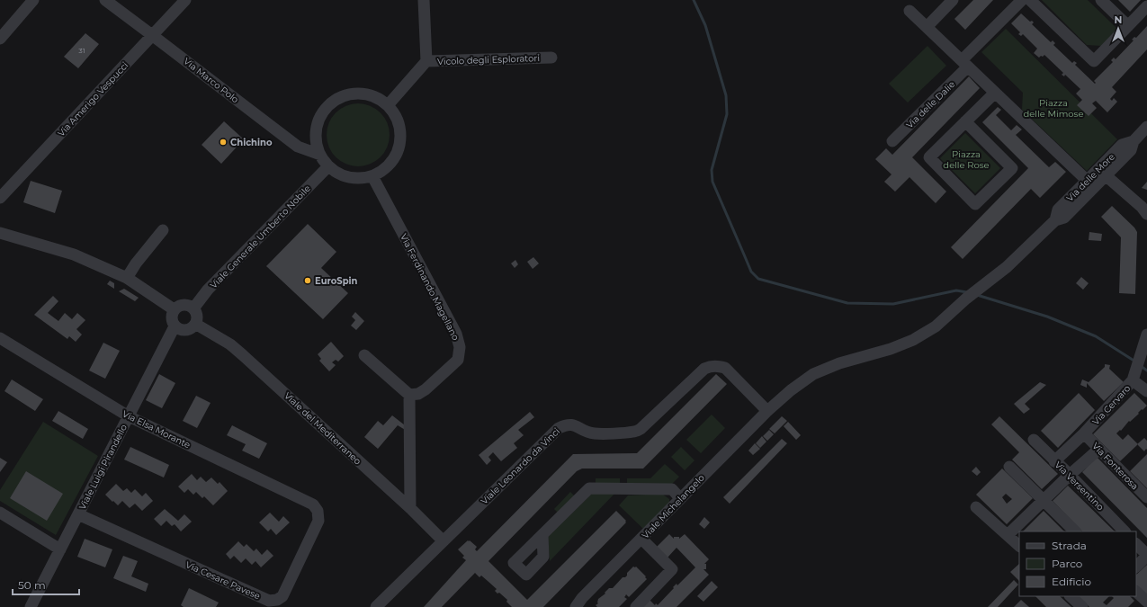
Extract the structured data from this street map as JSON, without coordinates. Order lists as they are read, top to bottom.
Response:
{
  "streets": {
    "street": [
      "Vicolo degli Esploratori",
      "Via Marco Polo",
      "Via Amerigo Vespucci",
      "Via delle Dalie",
      "Via delle More",
      "Viale Generale Umberto Nobile",
      "Via Ferdinando Magellano",
      "Via Cervaro",
      "Viale del Mediterraneo",
      "Via Elsa Morante",
      "Viale Leonardo da Vinci",
      "Via Fonterosa",
      "Viale Luigi Pirandello",
      "Via Versentino",
      "Viale Michelangelo",
      "Via Cesare Pavese"
    ]
  },
  "crossings": [
    ["Via Marco Polo", "Via Amerigo Vespucci"],
    ["Via Marco Polo", "Viale Generale Umberto Nobile"],
    ["Via Marco Polo", "Via Ferdinando Magellano"],
    ["Via delle More", "Viale Michelangelo"],
    ["Viale Generale Umberto Nobile", "Via Ferdinando Magellano"],
    ["Viale Generale Umberto Nobile", "Viale del Mediterraneo"],
    ["Viale Generale Umberto Nobile", "Viale Luigi Pirandello"],
    ["Via Cervaro", "Via Fonterosa"],
    ["Via Cervaro", "Via Versentino"],
    ["Viale del Mediterraneo", "Viale Leonardo da Vinci"],
    ["Viale del Mediterraneo", "Viale Luigi Pirandello"],
    ["Via Elsa Morante", "Viale Luigi Pirandello"],
    ["Via Elsa Morante", "Via Cesare Pavese"],
    ["Viale Leonardo da Vinci", "Viale Michelangelo"],
    ["Viale Luigi Pirandello", "Via Cesare Pavese"]
  ],
  "parks": ["Piazza delle Mimose", "Piazza delle Rose"],
  "places": ["Chichino", "EuroSpin"],
  "house_numbers": ["31"],
  "legend": ["Strada", "Parco", "Edificio"],
  "scale_bar": "50 m",
  "north": "top"
}
